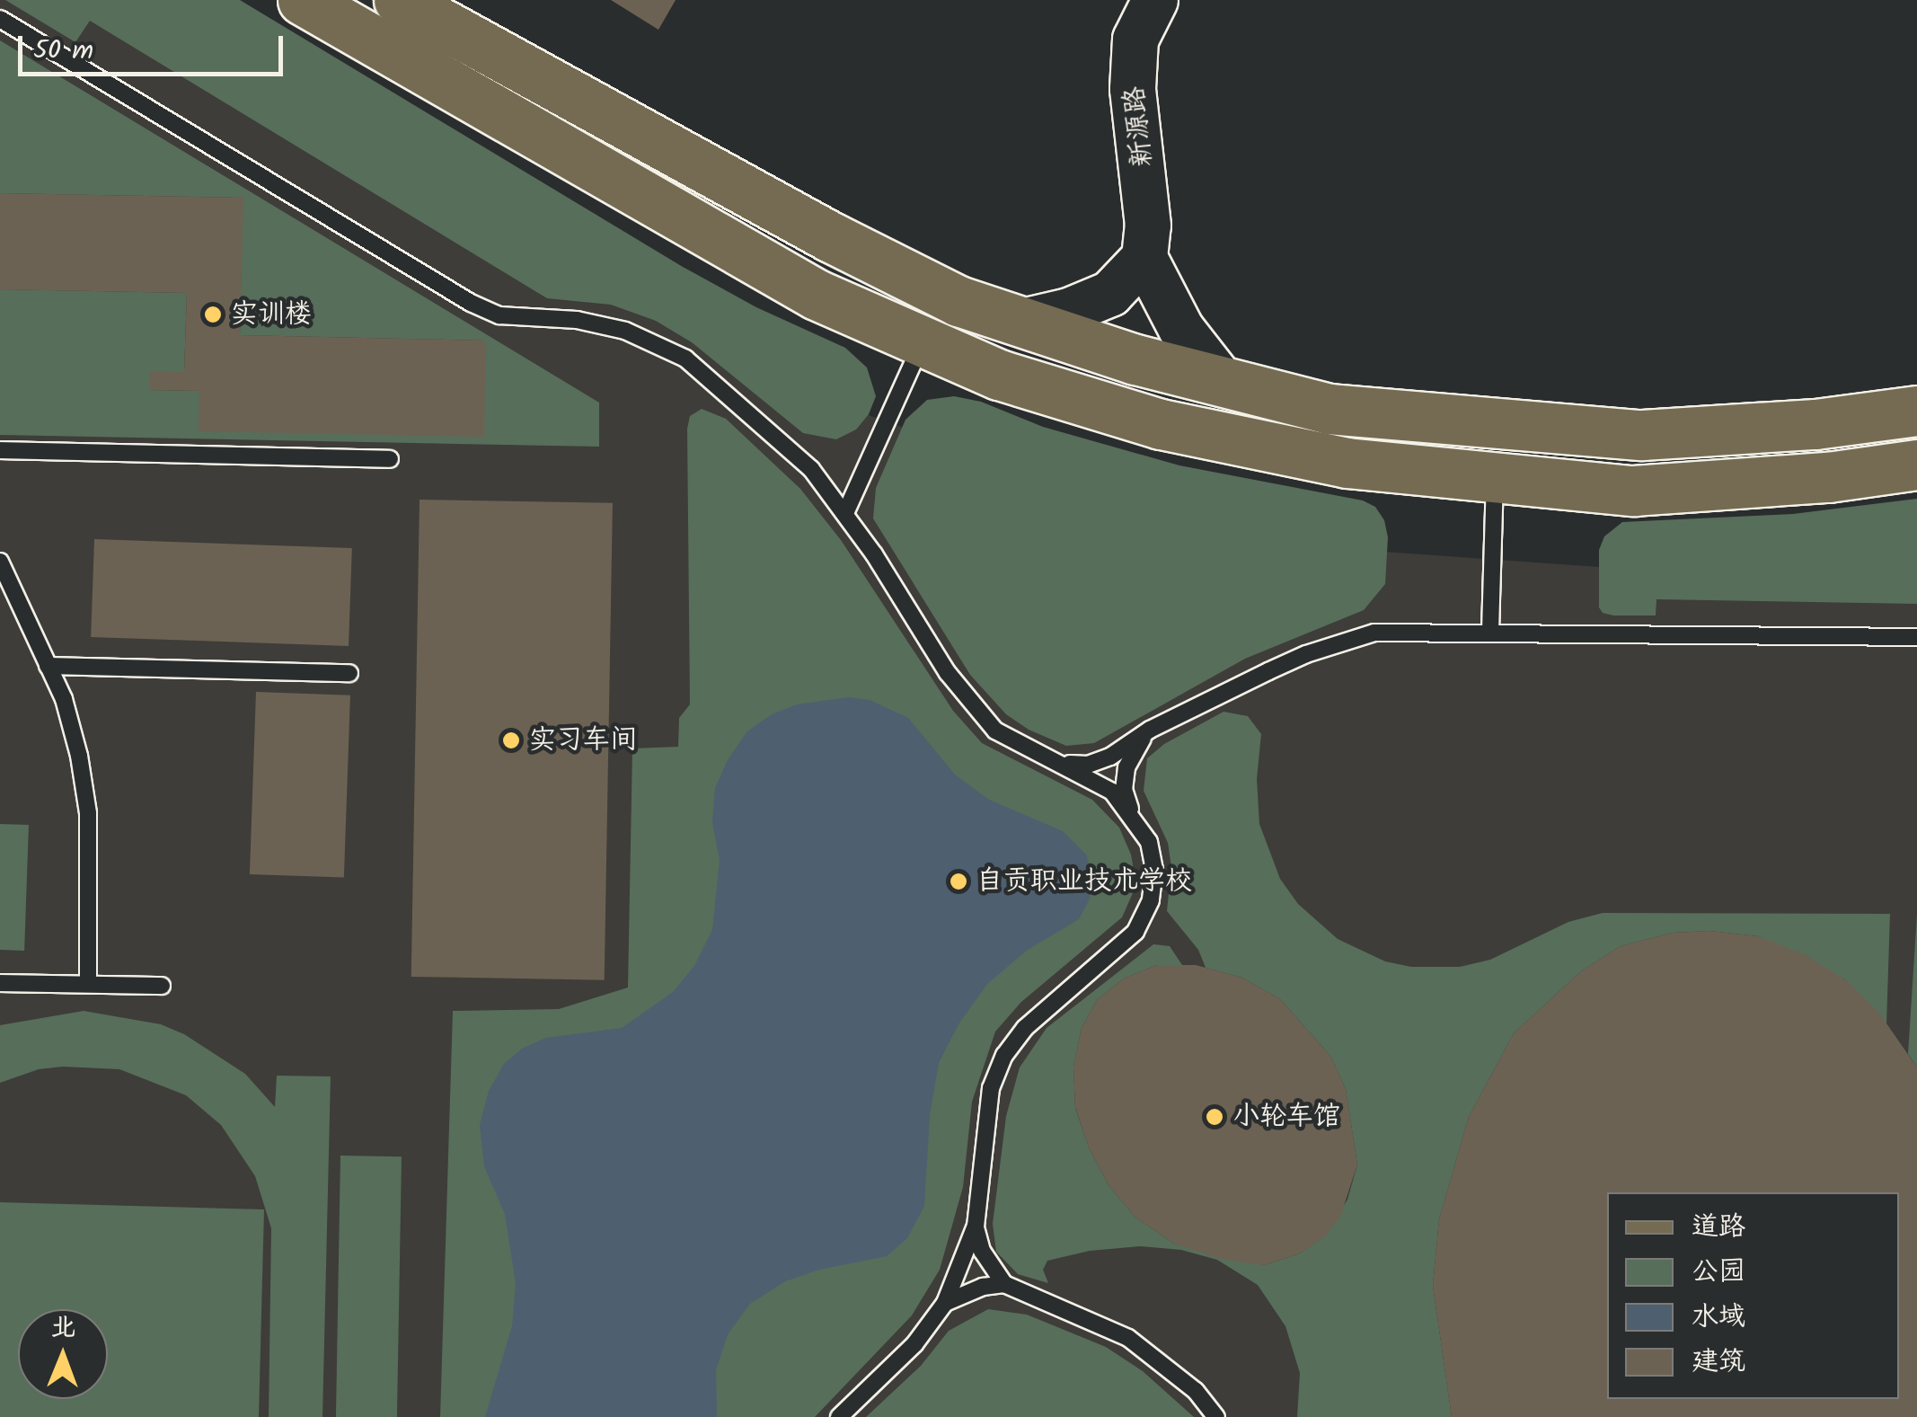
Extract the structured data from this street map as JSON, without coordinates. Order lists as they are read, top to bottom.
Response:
{
  "streets": {
    "street": ["新源路"]
  },
  "places": [
    "实训楼",
    "实习车间",
    "自贡职业技术学校",
    "小轮车馆"
  ],
  "legend": [
    "道路",
    "公园",
    "水域",
    "建筑"
  ],
  "scale_bar": "50 m",
  "north": "top"
}
